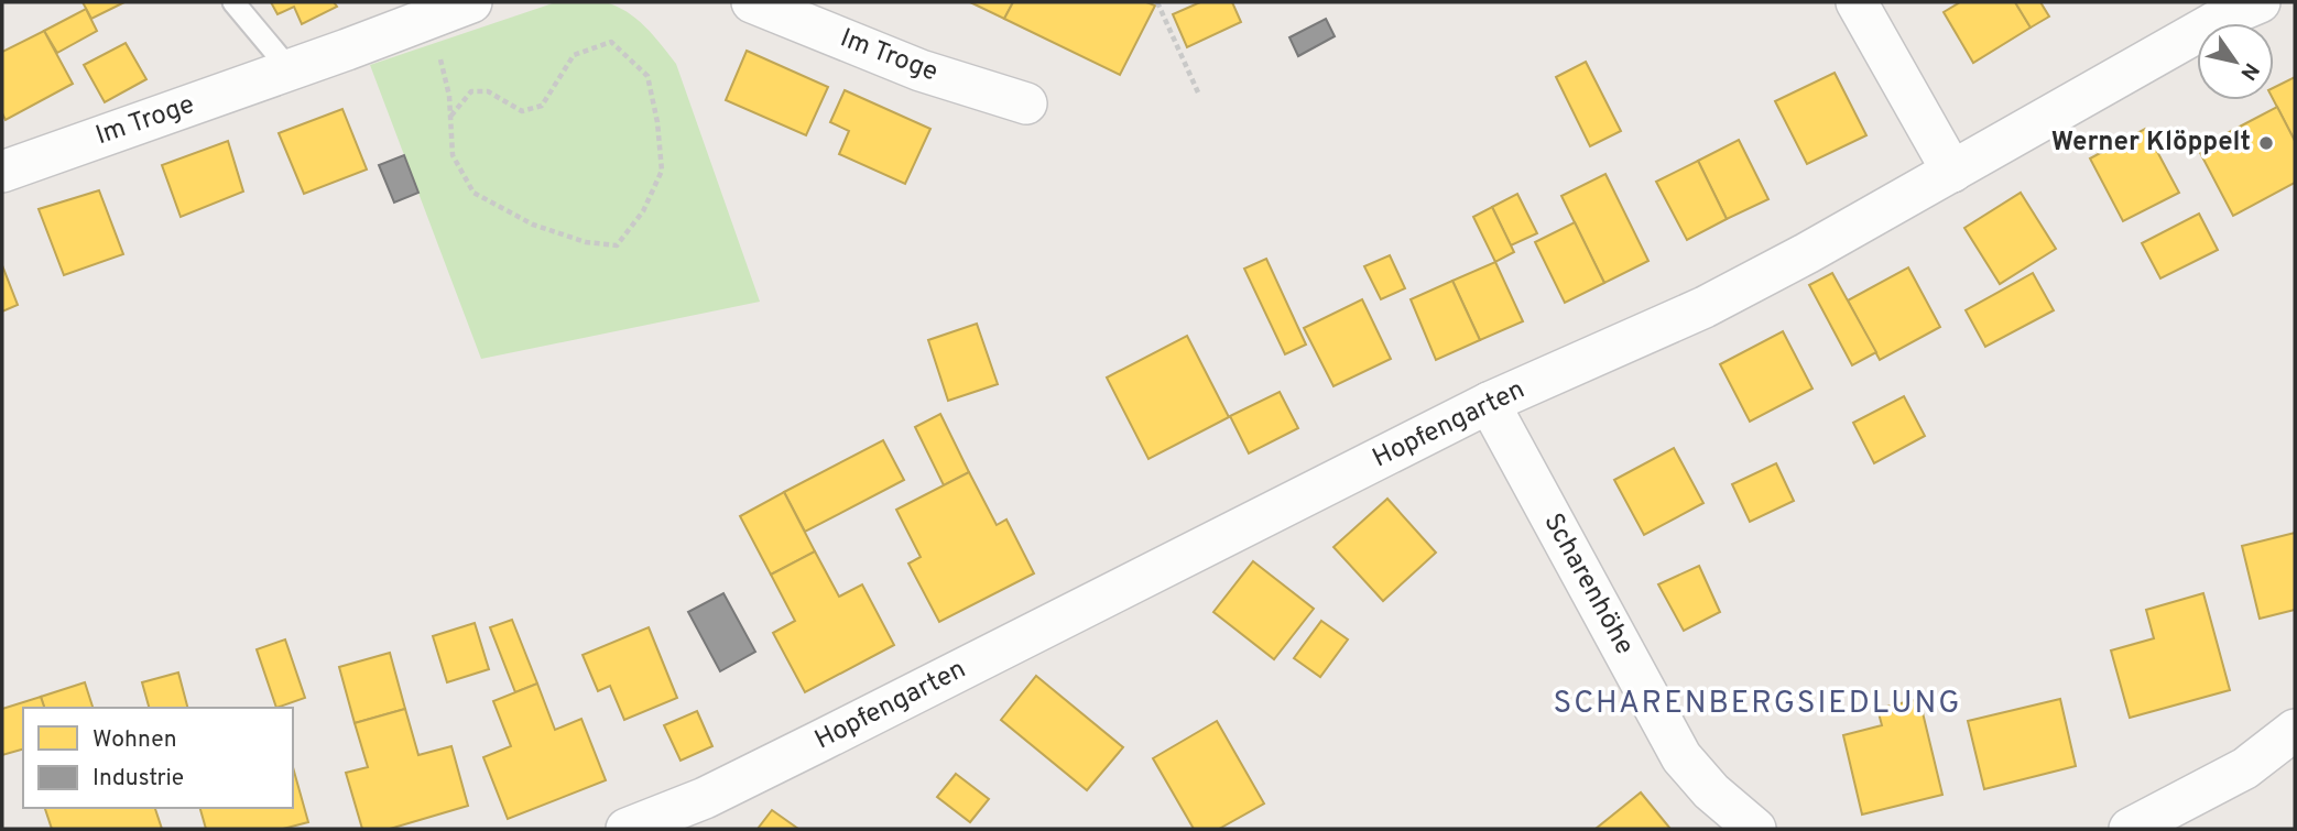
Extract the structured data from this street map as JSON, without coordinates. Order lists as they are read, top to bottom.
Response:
{
  "streets": {
    "street": ["Im Troge", "Hopfengarten", "Scharenhöhe"]
  },
  "crossings": [
    ["Hopfengarten", "Scharenhöhe"]
  ],
  "districts": ["SCHARENBERGSIEDLUNG"],
  "places": ["Werner Klöppelt"],
  "legend": ["Wohnen", "Industrie"],
  "north": "bottom right"
}
